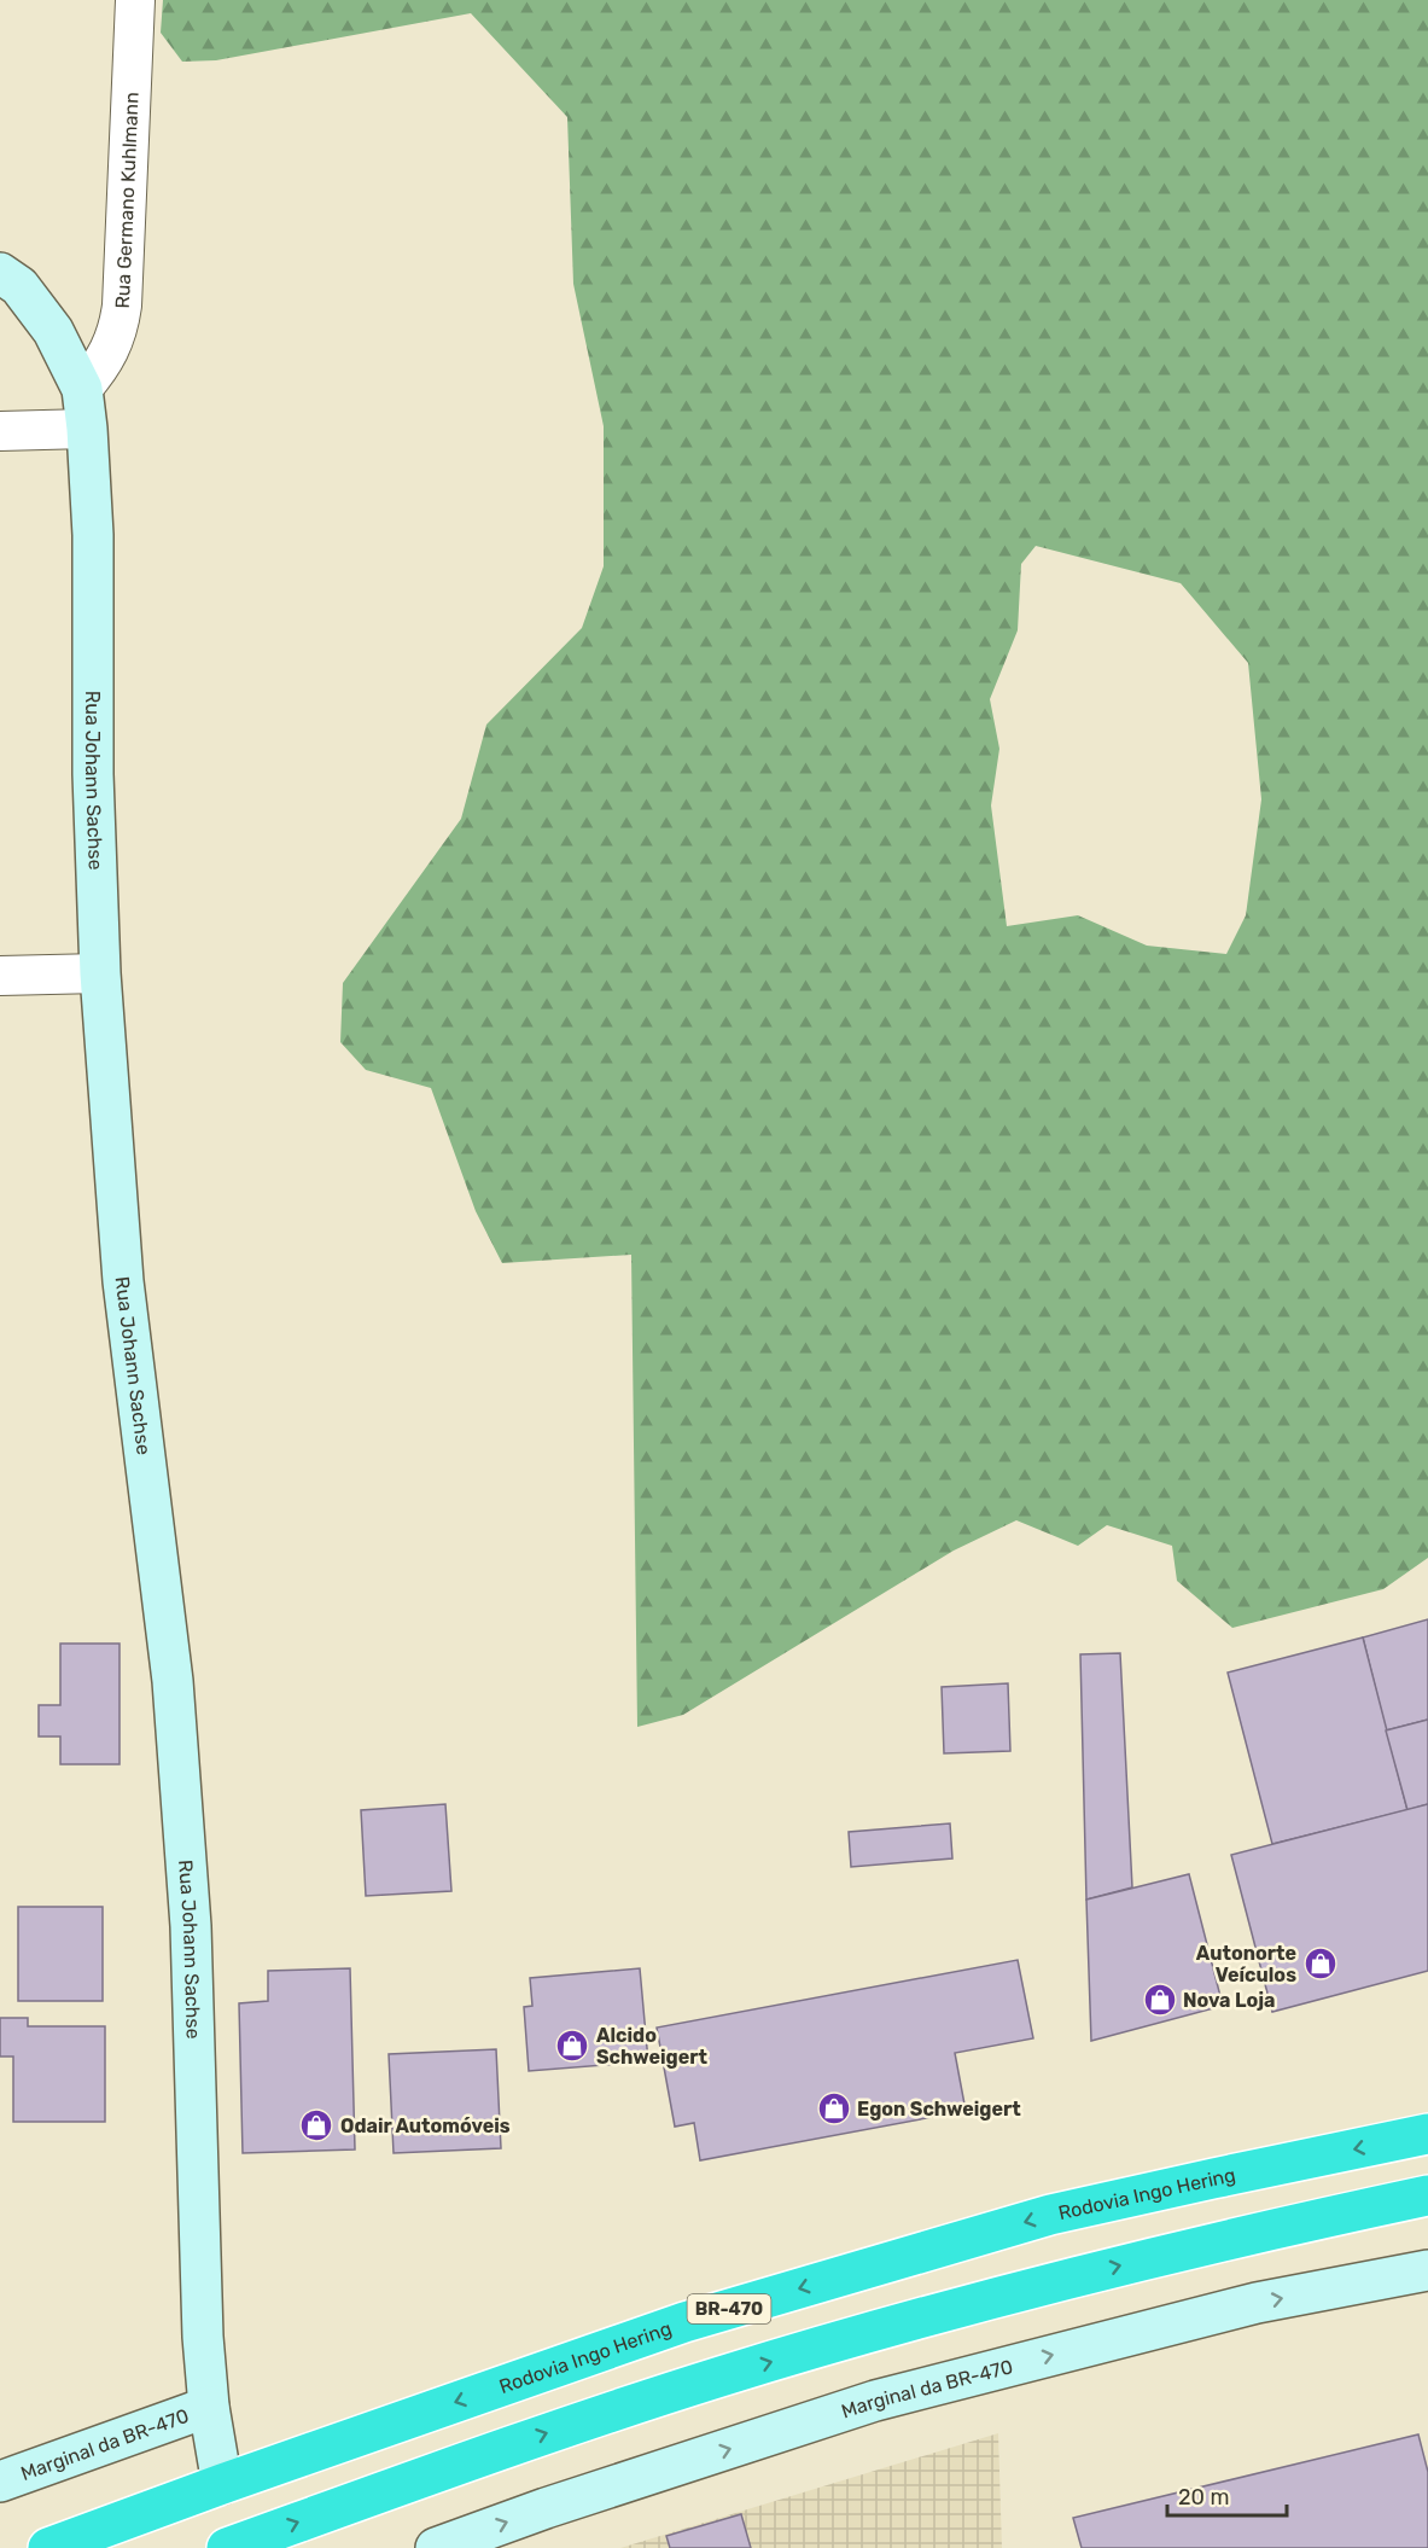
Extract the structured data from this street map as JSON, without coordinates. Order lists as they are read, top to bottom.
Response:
{
  "streets": {
    "highway": ["Rodovia Ingo Hering", "BR-470"],
    "street": ["Rua Germano Kuhlmann", "Rua Johann Sachse", "Marginal da BR-470"]
  },
  "crossings": [
    ["Rua Germano Kuhlmann", "Rua Johann Sachse"],
    ["Rua Johann Sachse", "Rodovia Ingo Hering"],
    ["Rua Johann Sachse", "Marginal da BR-470"]
  ],
  "one_way": ["Marginal da BR-470"],
  "places": {
    "shop": [
      "Autonorte Veículos",
      "Nova Loja",
      "Alcido Schweigert",
      "Egon Schweigert",
      "Odair Automóveis"
    ]
  },
  "scale_bar": "20 m"
}
